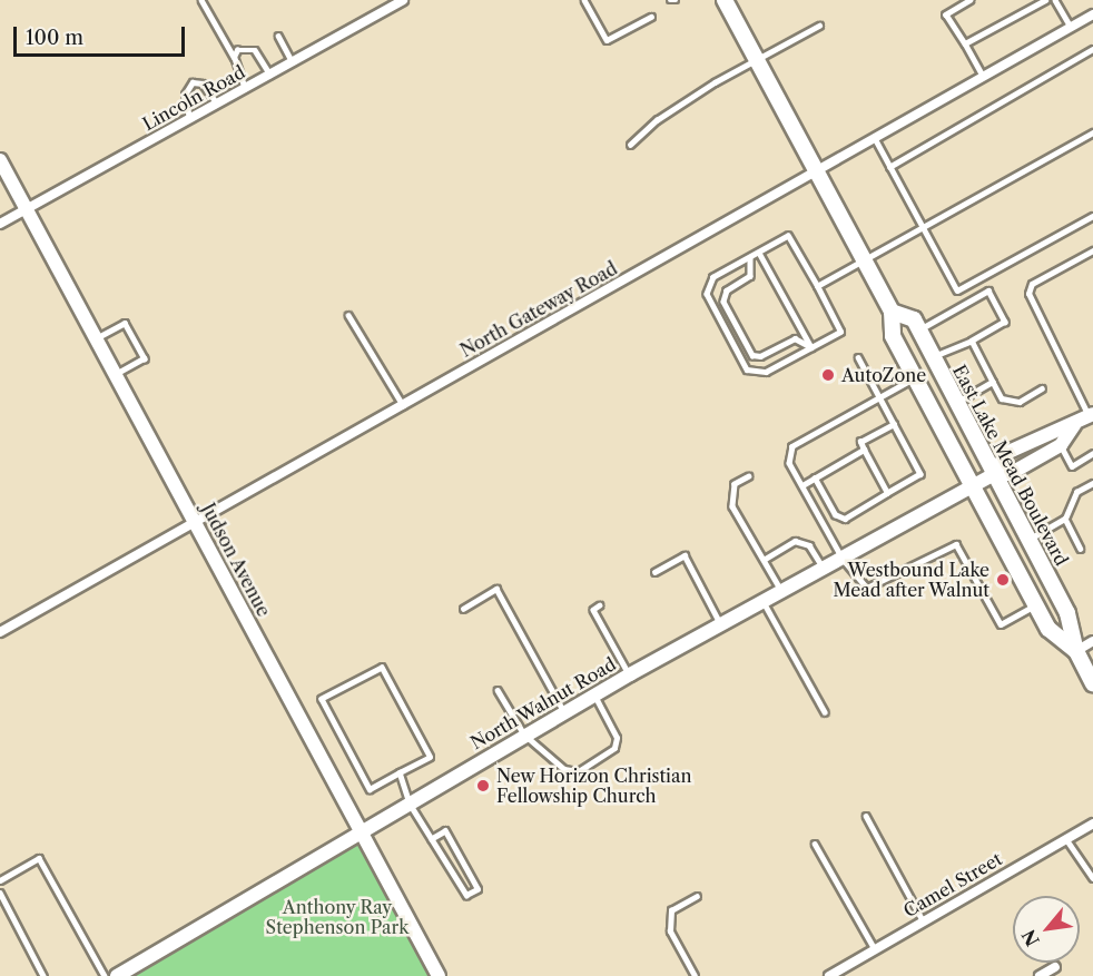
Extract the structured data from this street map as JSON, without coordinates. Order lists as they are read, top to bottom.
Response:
{
  "streets": {
    "main road": ["East Lake Mead Boulevard"],
    "street": [
      "Lincoln Road",
      "North Gateway Road",
      "Judson Avenue",
      "North Walnut Road",
      "Camel Street"
    ]
  },
  "crossings": [
    ["Lincoln Road", "Judson Avenue"],
    ["North Gateway Road", "East Lake Mead Boulevard"],
    ["North Gateway Road", "Judson Avenue"],
    ["East Lake Mead Boulevard", "North Walnut Road"],
    ["Judson Avenue", "North Walnut Road"]
  ],
  "parks": ["Anthony Ray Stephenson Park"],
  "places": ["AutoZone", "Westbound Lake Mead after Walnut", "New Horizon Christian Fellowship Church"],
  "scale_bar": "100 m",
  "north": "bottom left"
}
